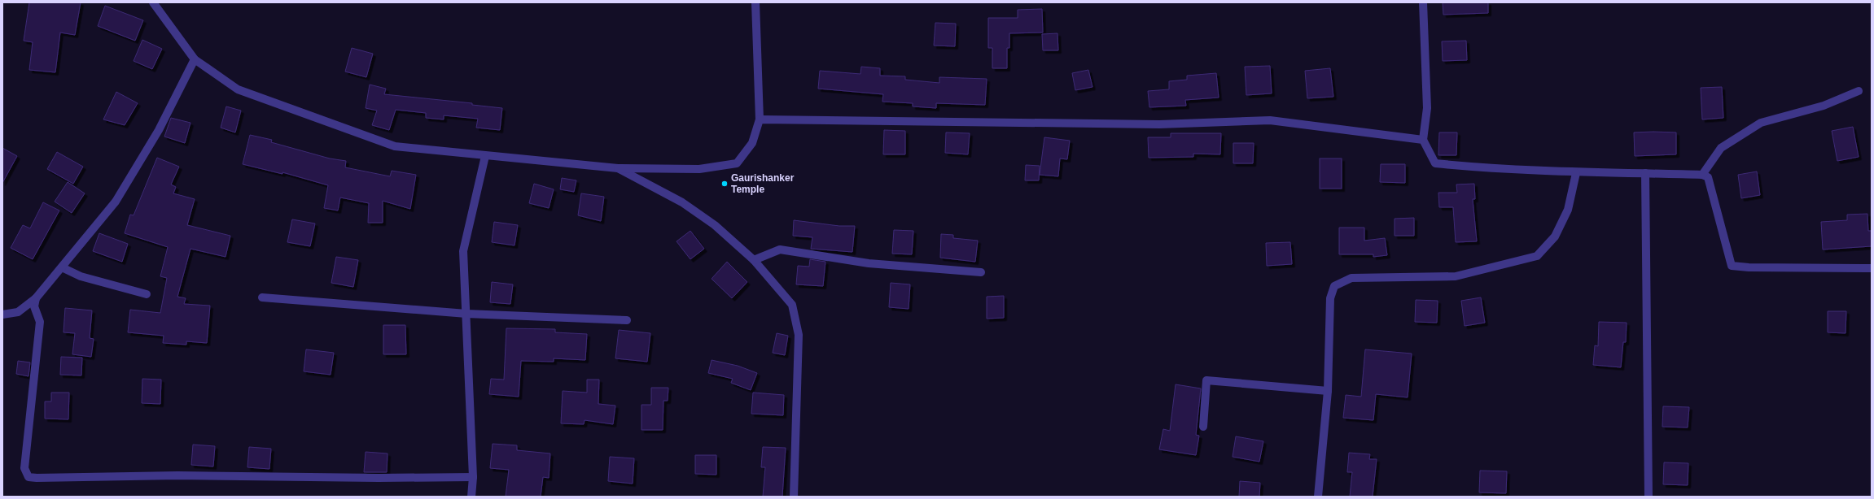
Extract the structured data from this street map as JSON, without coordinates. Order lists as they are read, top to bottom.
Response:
{
  "places": ["Gaurishanker Temple"]
}
